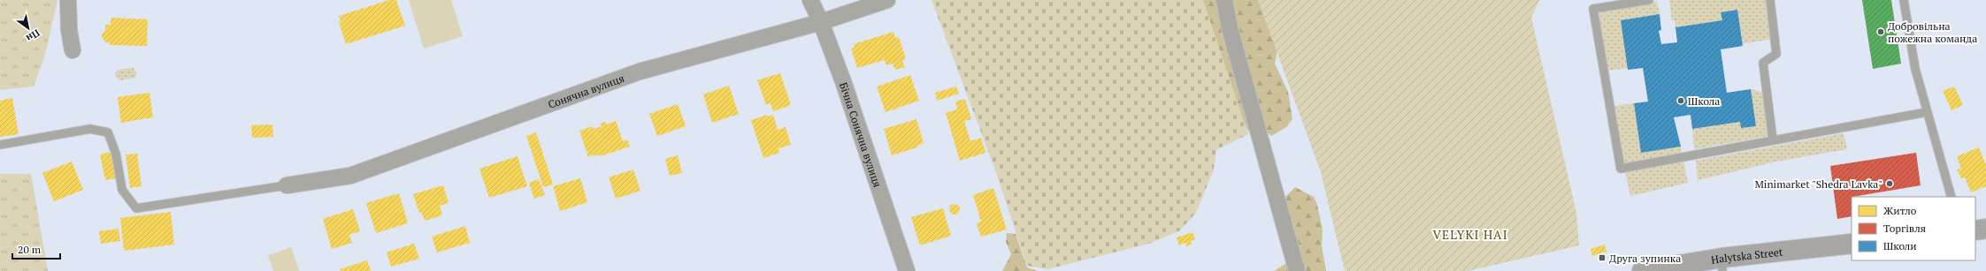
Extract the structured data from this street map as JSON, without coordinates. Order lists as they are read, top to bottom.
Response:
{
  "streets": {
    "street": ["Сонячна вулиця", "Бічна Сонячна вулиця", "Halytska Street"]
  },
  "crossings": [
    ["Сонячна вулиця", "Бічна Сонячна вулиця"]
  ],
  "districts": ["VELYKI HAI"],
  "places": {
    "other": ["Добровільна пожежна команда", "Школа", "Minimarket \"Shedra Lavka\""],
    "transit": ["Друга зупинка"]
  },
  "legend": ["Житло", "Торгівля", "Школи"],
  "scale_bar": "20 m",
  "north": "bottom right"
}
